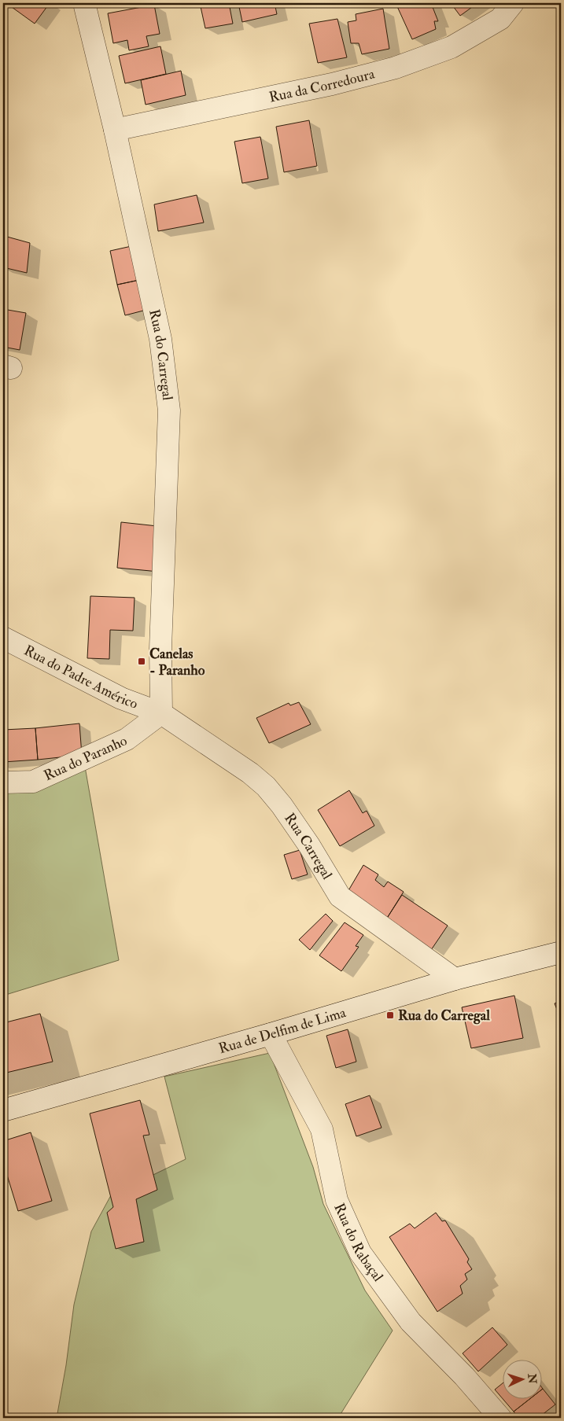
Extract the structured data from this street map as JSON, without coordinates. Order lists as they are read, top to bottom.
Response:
{
  "streets": {
    "street": [
      "Rua da Corredoura",
      "Rua do Carregal",
      "Rua do Padre Américo",
      "Rua do Paranho",
      "Rua Carregal",
      "Rua de Delfim de Lima",
      "Rua do Rabaçal"
    ]
  },
  "crossings": [
    ["Rua da Corredoura", "Rua do Carregal"],
    ["Rua do Carregal", "Rua do Padre Américo"],
    ["Rua do Carregal", "Rua do Paranho"],
    ["Rua do Carregal", "Rua Carregal"],
    ["Rua do Padre Américo", "Rua do Paranho"],
    ["Rua do Padre Américo", "Rua Carregal"],
    ["Rua do Paranho", "Rua Carregal"],
    ["Rua Carregal", "Rua de Delfim de Lima"],
    ["Rua de Delfim de Lima", "Rua do Rabaçal"]
  ],
  "places": {
    "transit": ["Canelas - Paranho", "Rua do Carregal"]
  },
  "north": "right"
}
